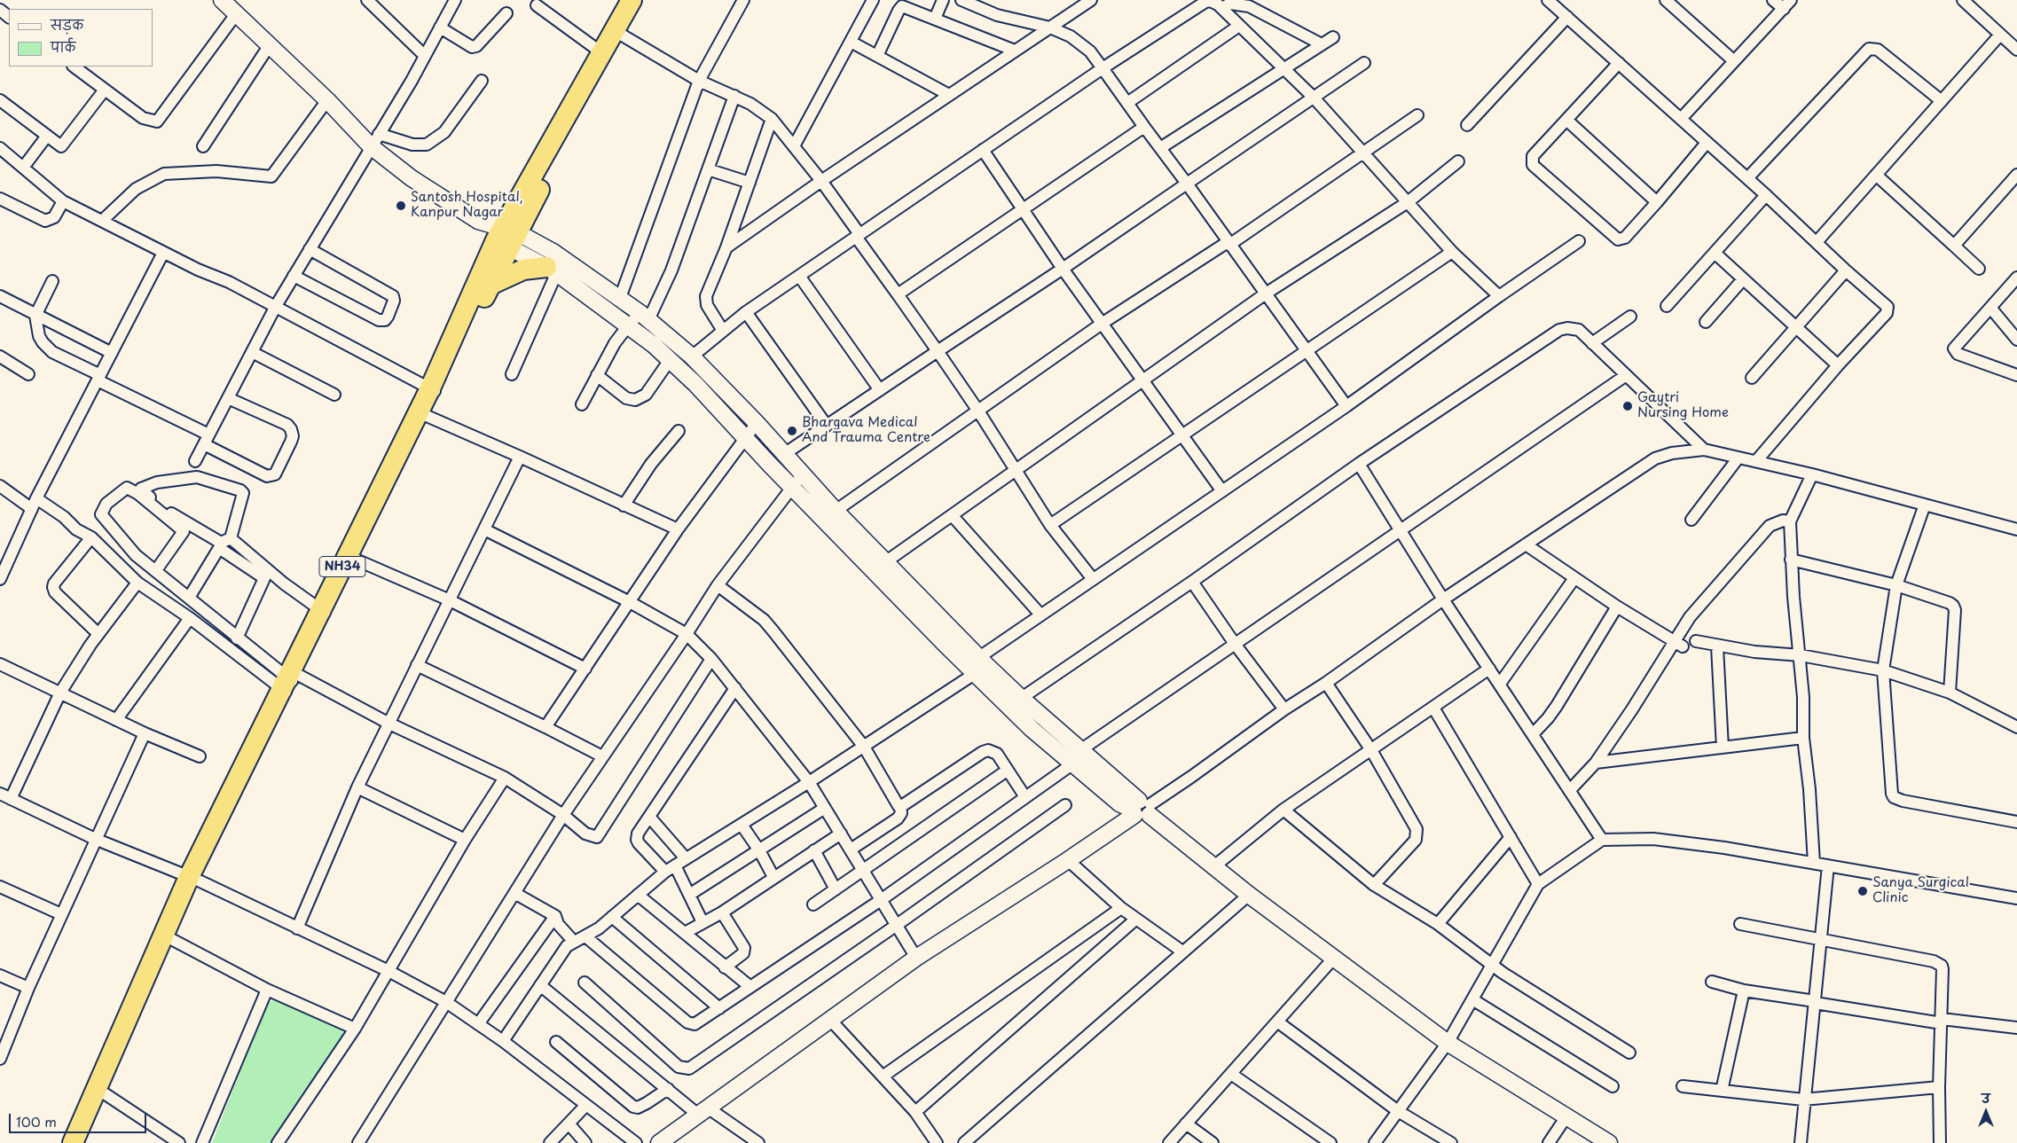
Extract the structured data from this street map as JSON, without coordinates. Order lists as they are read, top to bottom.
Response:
{
  "streets": {
    "highway": ["NH34"]
  },
  "places": [
    "Santosh Hospital, Kanpur Nagar",
    "Gaytri Nursing Home",
    "Bhargava Medical And Trauma Centre",
    "Sanya Surgical Clinic"
  ],
  "legend": ["सड़क", "पार्क"],
  "scale_bar": "100 m",
  "north": "top"
}
